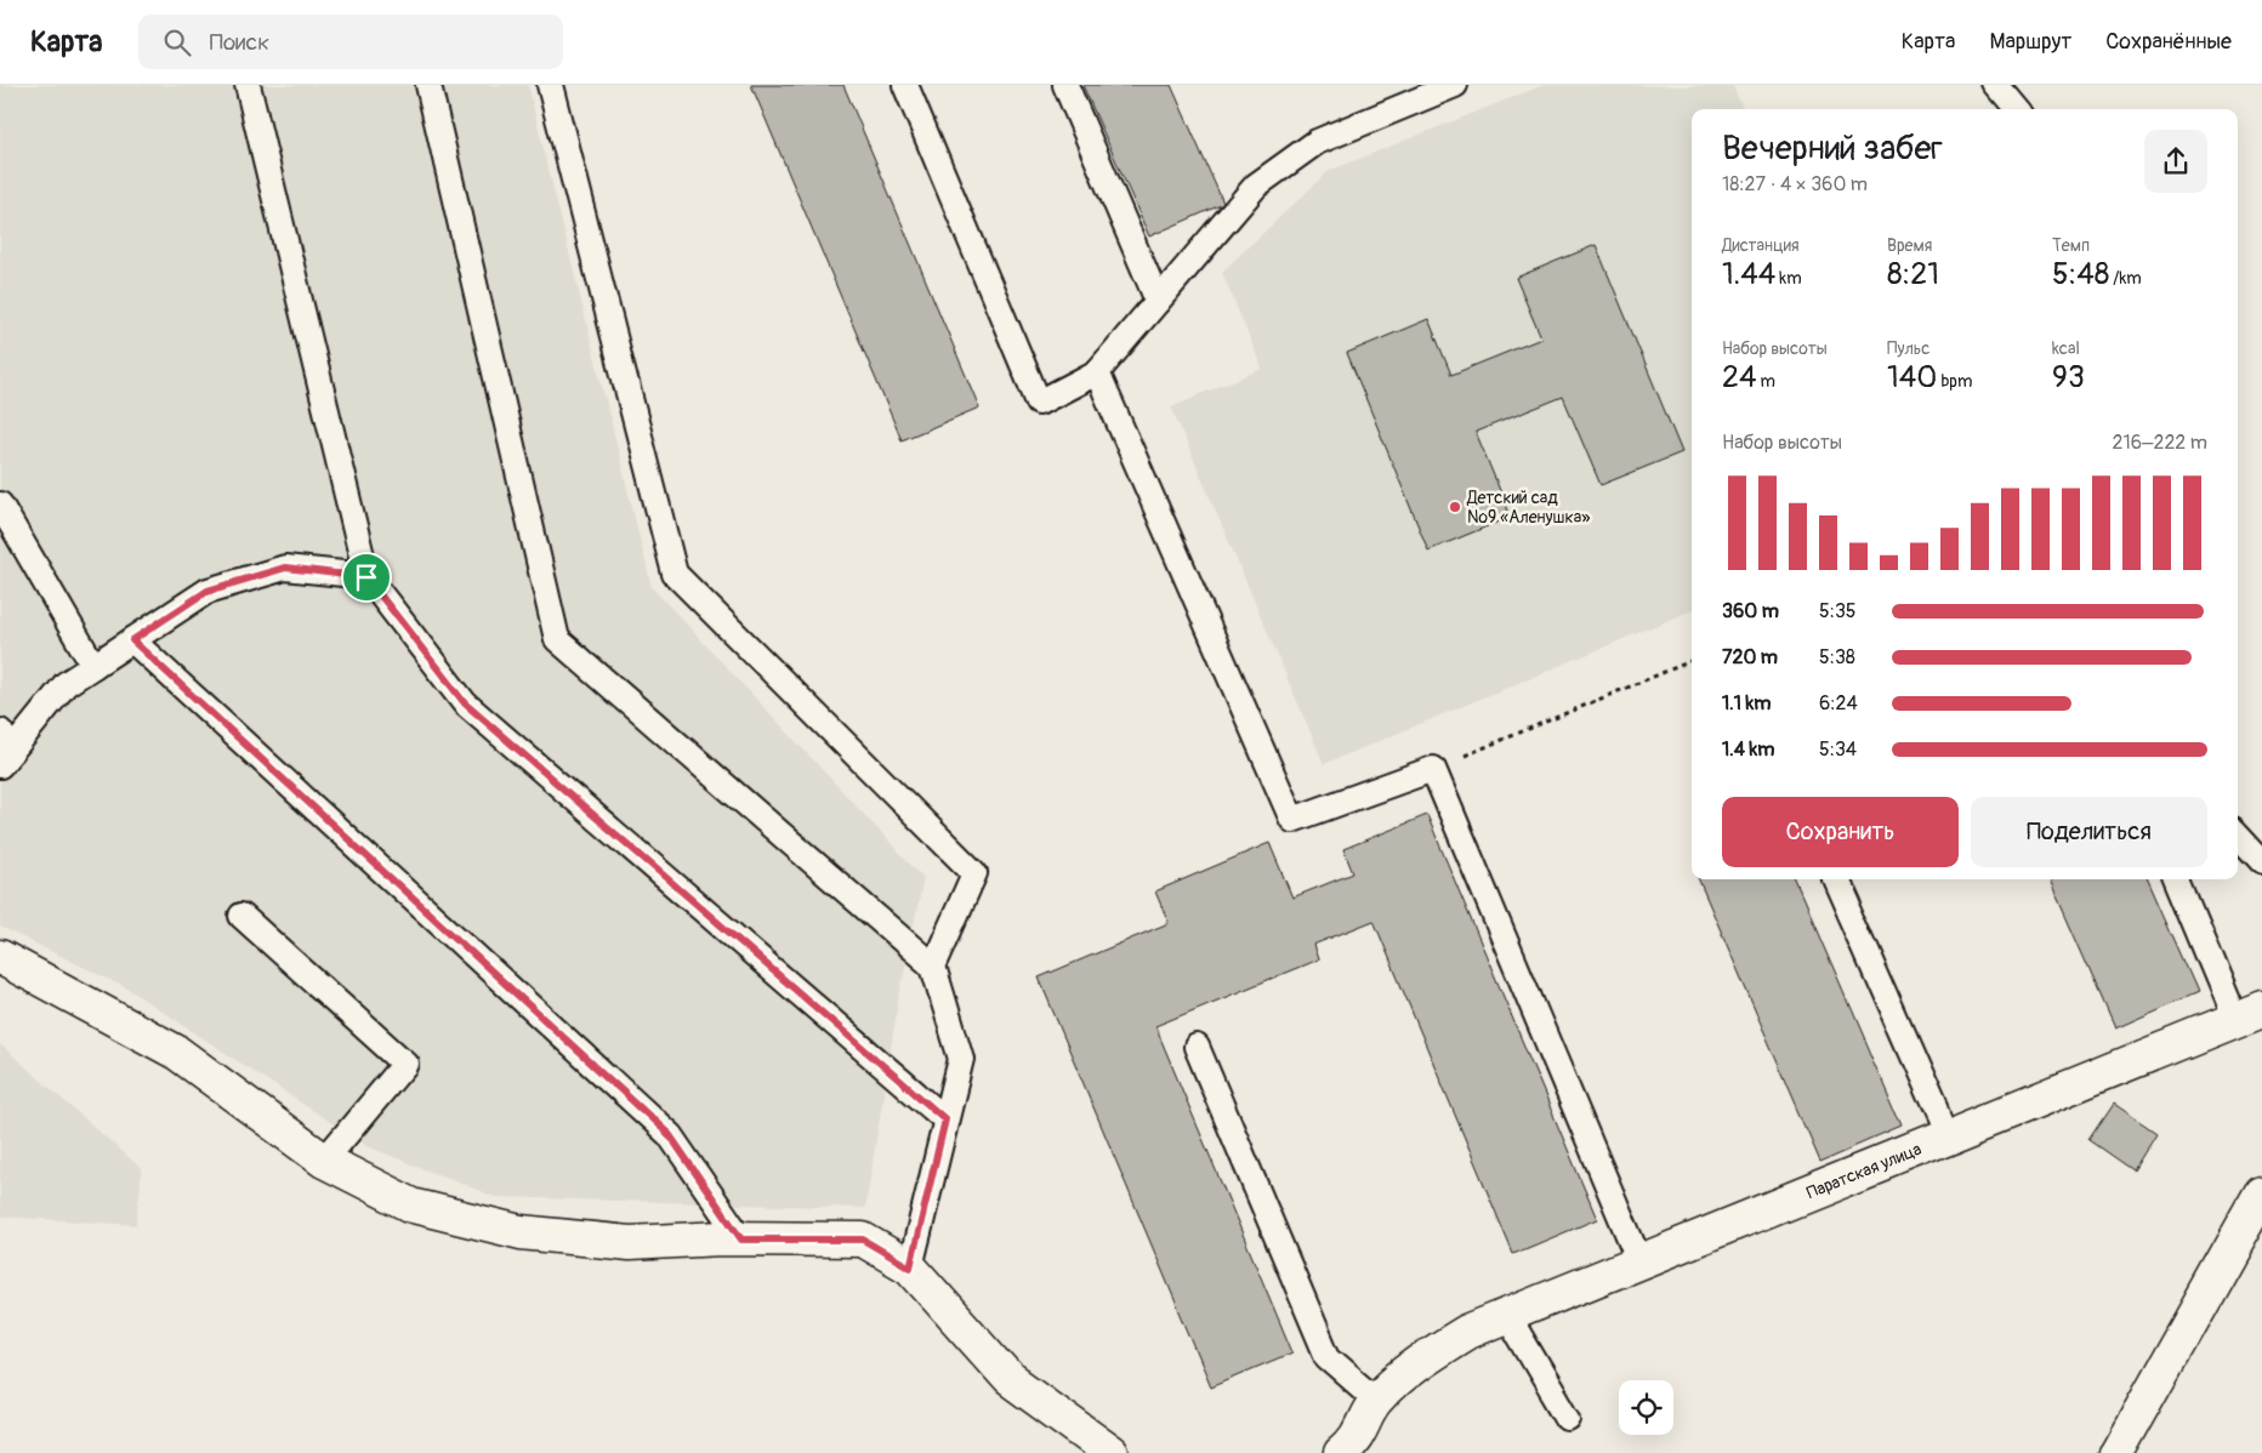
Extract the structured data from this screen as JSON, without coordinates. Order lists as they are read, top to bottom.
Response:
{
  "streets": {
    "street": ["Паратская улица"]
  },
  "places": ["Детский сад №9 «Аленушка»"],
  "page": {
    "header": "Карта",
    "search": "Поиск",
    "nav": ["Карта", "Маршрут", "Сохранённые"],
    "heading": ["Вечерний забег", "18:27 · 4 × 360 m"],
    "stats": [
      ["Дистанция", "1.44 km"],
      ["Время", "8:21"],
      ["Темп", "5:48 /km"],
      ["Набор высоты", "24 m"],
      ["Пульс", "140 bpm"],
      ["kcal", "93"]
    ],
    "chart": ["Набор высоты", "216–222 m"],
    "list": [
      {
        "name": "360 m",
        "note": "5:35"
      },
      {
        "name": "720 m",
        "note": "5:38"
      },
      {
        "name": "1.1 km",
        "note": "6:24"
      },
      {
        "name": "1.4 km",
        "note": "5:34"
      }
    ],
    "buttons": ["Сохранить", "Поделиться"]
  }
}
